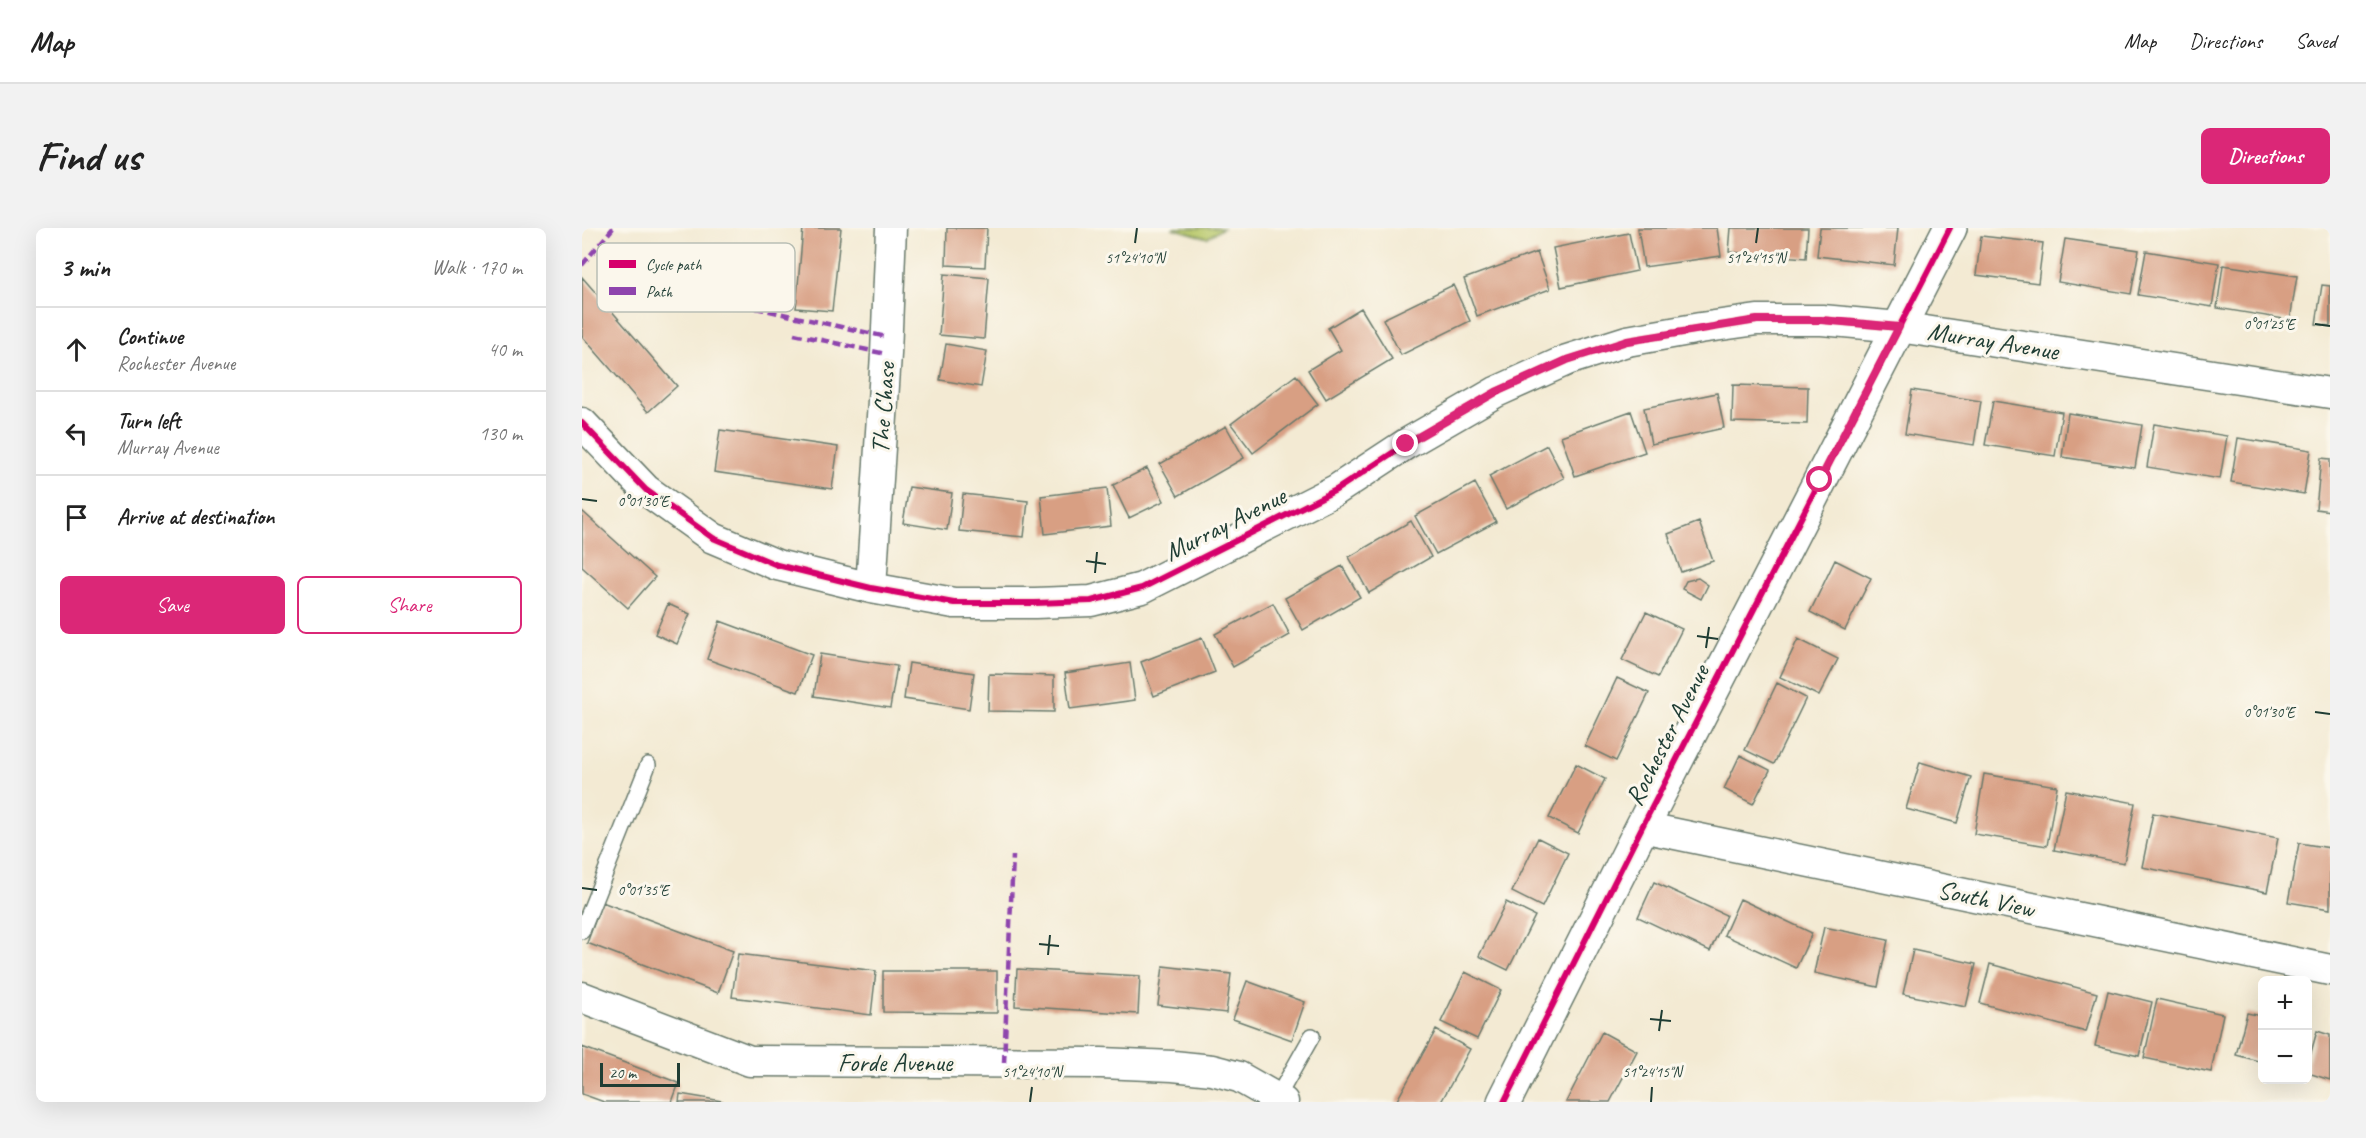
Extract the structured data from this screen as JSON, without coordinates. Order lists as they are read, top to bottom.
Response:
{
  "streets": {
    "street": [
      "Murray Avenue",
      "The Chase",
      "Rochester Avenue",
      "South View",
      "Forde Avenue"
    ]
  },
  "crossings": [
    ["Murray Avenue", "The Chase"],
    ["Murray Avenue", "Rochester Avenue"],
    ["Rochester Avenue", "South View"]
  ],
  "legend": ["Cycle path", "Path"],
  "scale_bar": "20 m",
  "page": {
    "header": "Map",
    "nav": ["Map", "Directions", "Saved"],
    "buttons": [
      "Directions",
      ["Save", "Share"]
    ],
    "title": "Find us",
    "heading": ["3 min", "Walk · 170 m"],
    "list": [
      ["Continue", "Rochester Avenue", "40 m"],
      ["Turn left", "Murray Avenue", "130 m"],
      "Arrive at destination"
    ],
    "map_buttons": ["+", "−"],
    "scale": "20 m"
  },
  "coordinates": [
    "51°24'10\"N",
    "51°24'15\"N",
    "0°01'25\"E",
    "0°01'30\"E",
    "0°01'35\"E"
  ]
}
